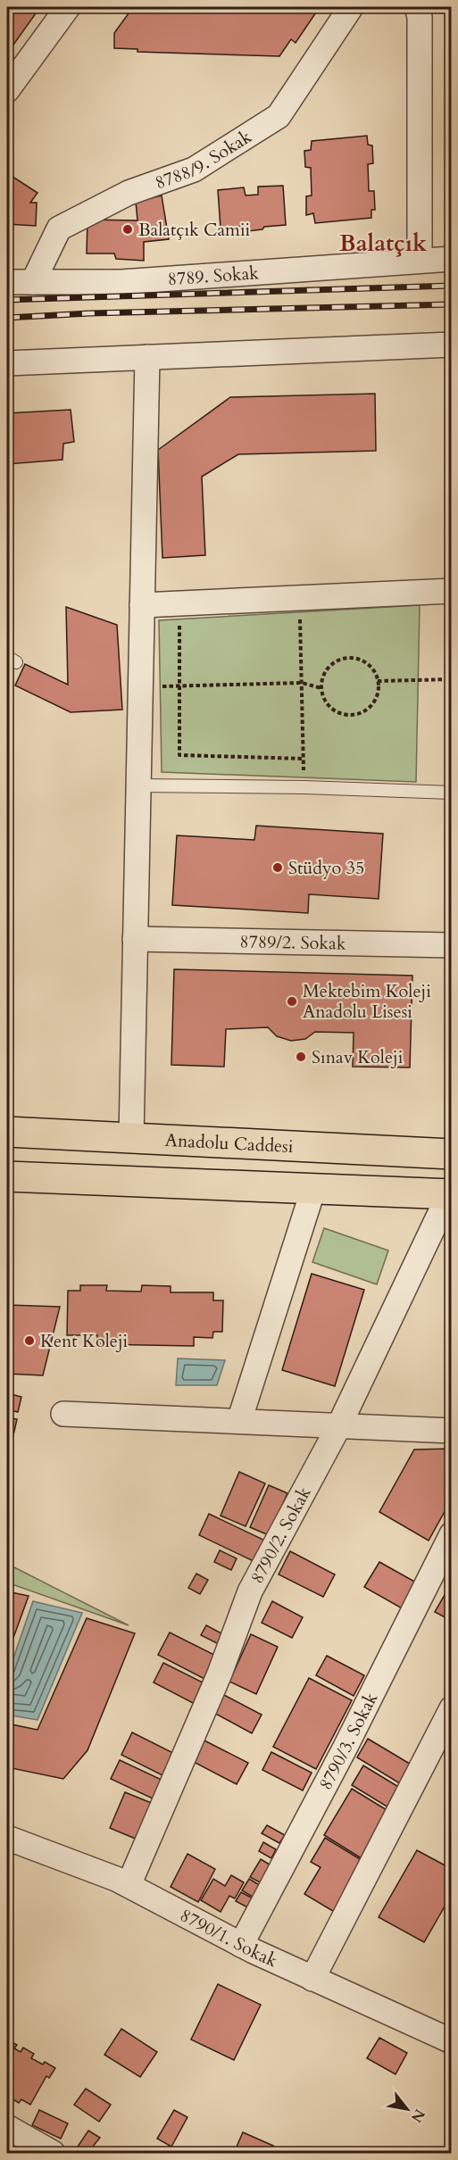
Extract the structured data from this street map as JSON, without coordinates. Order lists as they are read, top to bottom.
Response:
{
  "streets": {
    "highway": ["Anadolu Caddesi"],
    "street": [
      "8788/9. Sokak",
      "8789. Sokak",
      "8789/2. Sokak",
      "8790/2. Sokak",
      "8790/3. Sokak",
      "8790/1. Sokak"
    ]
  },
  "crossings": [
    ["8788/9. Sokak", "8789. Sokak"],
    ["8790/2. Sokak", "8790/1. Sokak"],
    ["8790/3. Sokak", "8790/1. Sokak"]
  ],
  "districts": ["Balatçık"],
  "places": [
    "Balatçık Camii",
    "Stüdyo 35",
    "Mektebim Koleji Anadolu Lisesi",
    "Sınav Koleji",
    "Kent Koleji"
  ],
  "north": "bottom right"
}
